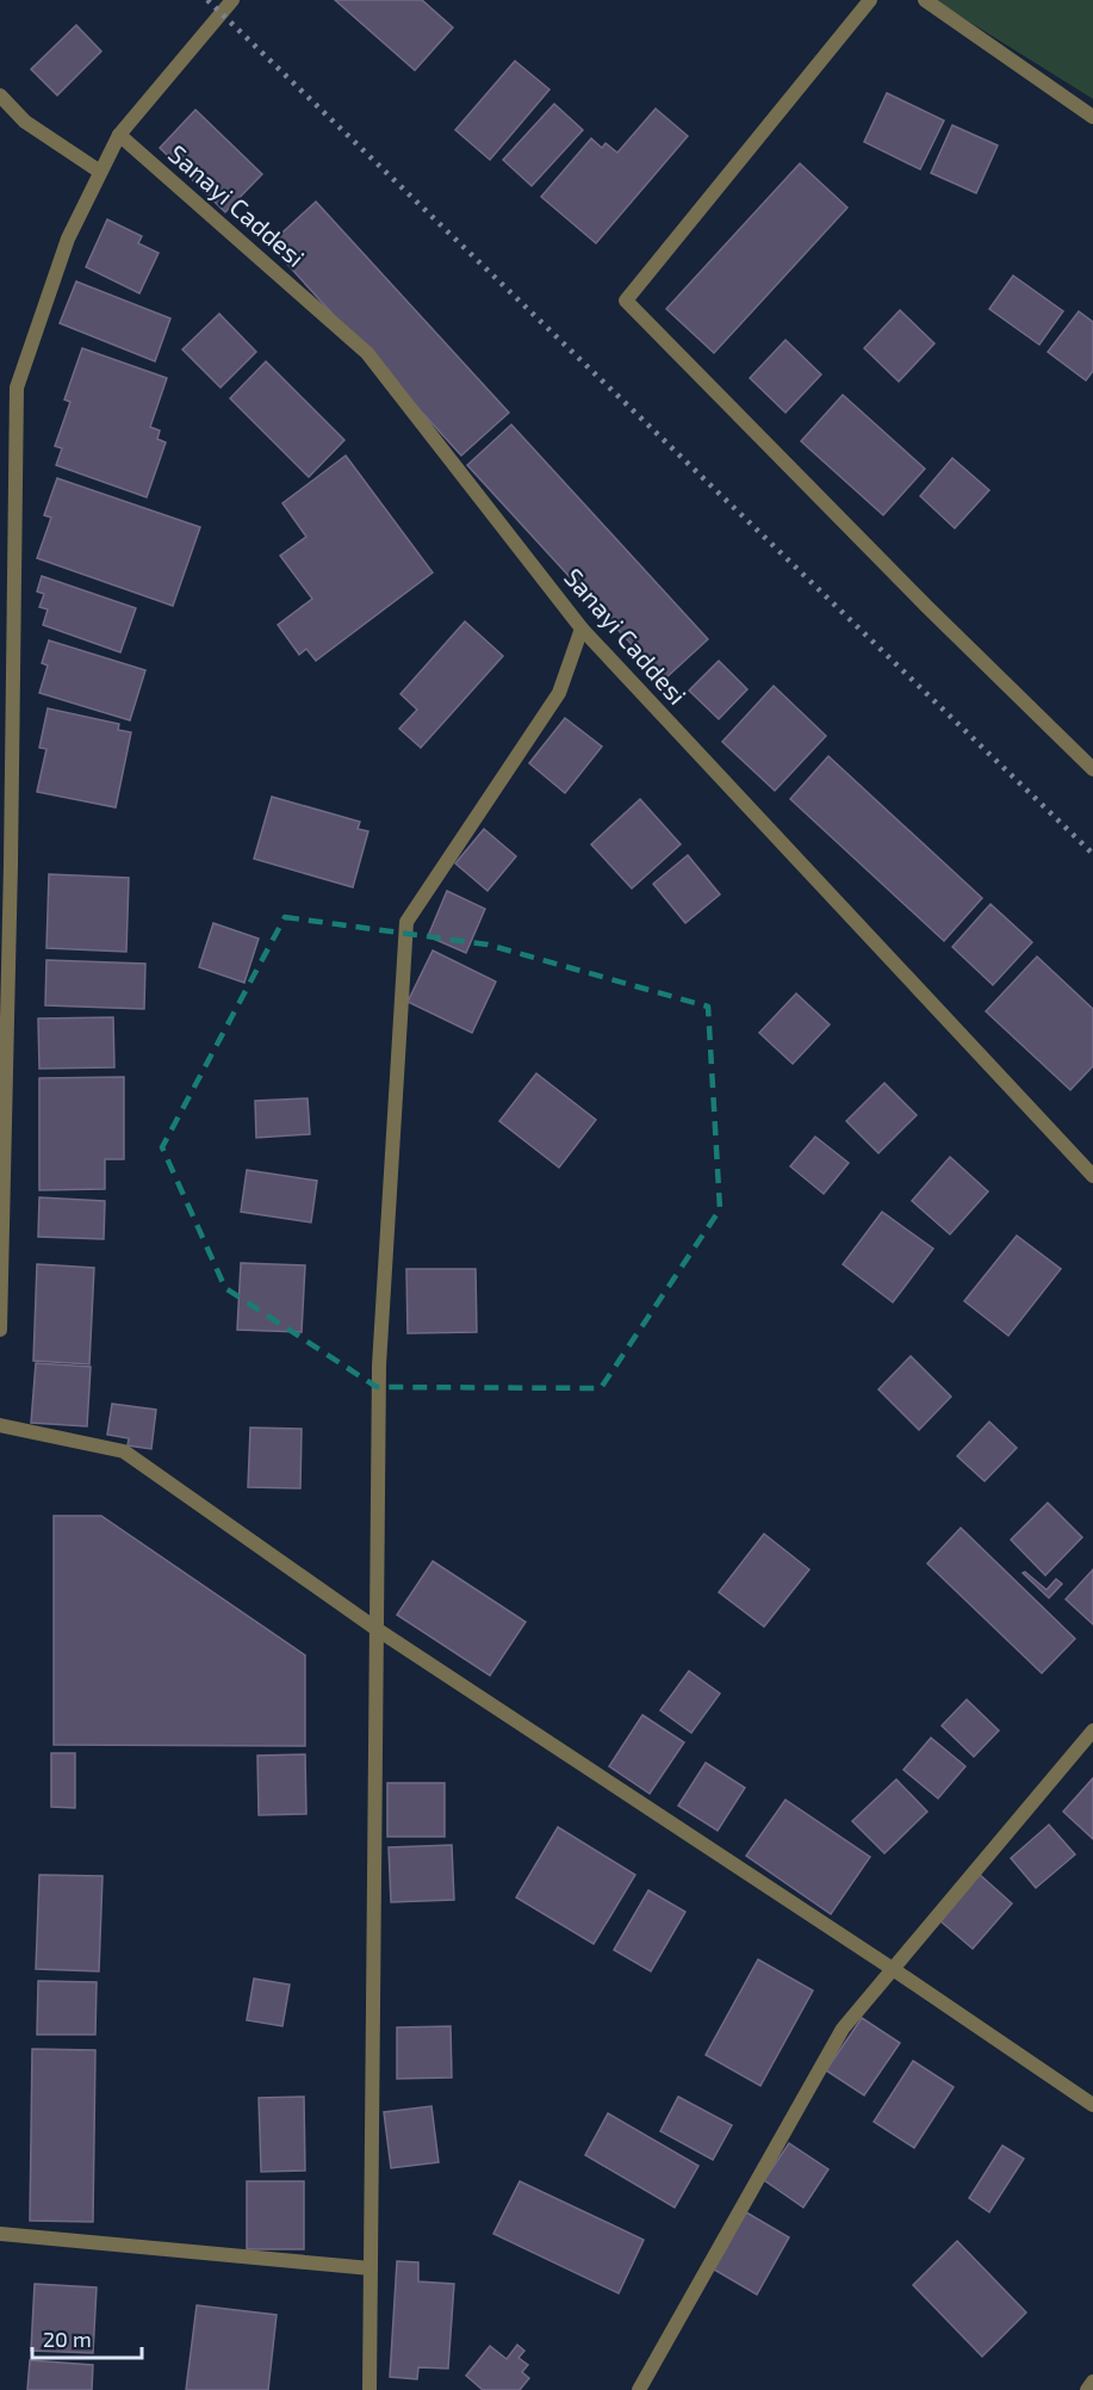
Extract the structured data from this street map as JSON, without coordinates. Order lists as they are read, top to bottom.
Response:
{
  "streets": {
    "street": ["Sanayi Caddesi"]
  },
  "scale_bar": "20 m"
}
